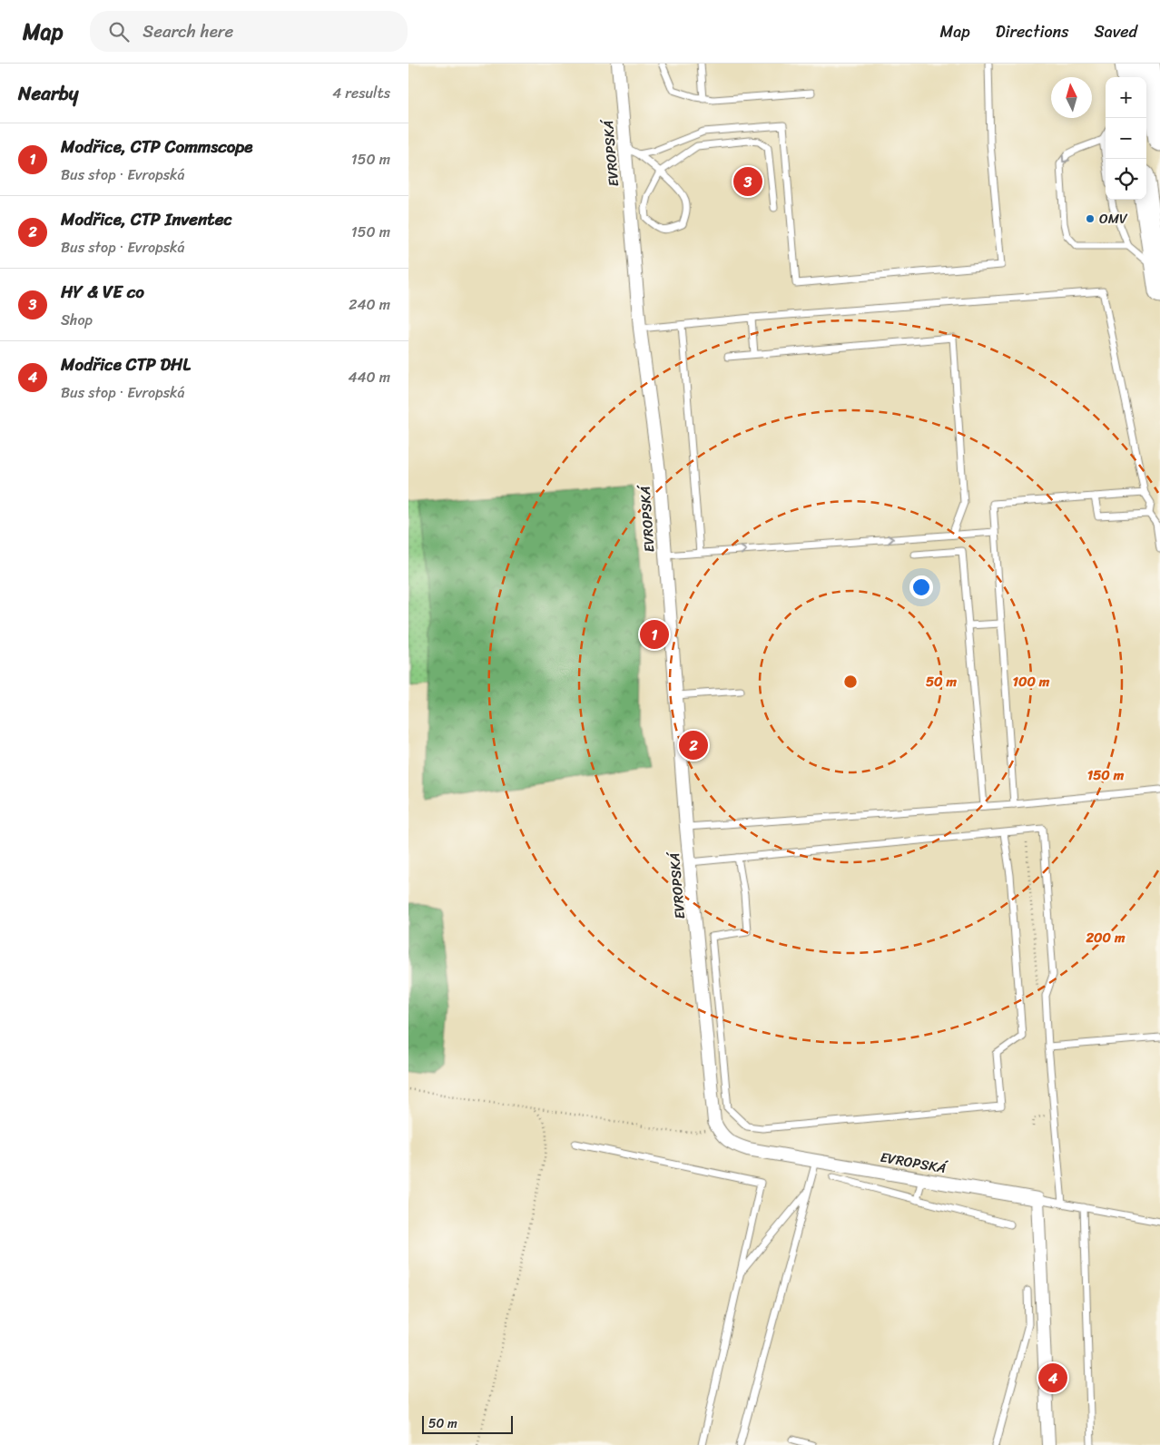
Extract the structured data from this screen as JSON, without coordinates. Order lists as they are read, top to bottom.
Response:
{
  "streets": {
    "street": ["EVROPSKÁ"]
  },
  "places": ["OMV"],
  "scale_bar": "50 m",
  "north": "top",
  "page": {
    "header": "Map",
    "search": "Search here",
    "nav": ["Map", "Directions", "Saved"],
    "heading": ["Nearby", "4 results"],
    "map_buttons": ["+", "−"],
    "list": [
      {
        "mark": "1",
        "name": "Modřice, CTP Commscope",
        "note": "Bus stop · Evropská",
        "value": "150 m"
      },
      {
        "mark": "2",
        "name": "Modřice, CTP Inventec",
        "note": "Bus stop · Evropská",
        "value": "150 m"
      },
      {
        "mark": "3",
        "name": "HY & VE co",
        "note": "Shop",
        "value": "240 m"
      },
      {
        "mark": "4",
        "name": "Modřice CTP DHL",
        "note": "Bus stop · Evropská",
        "value": "440 m"
      }
    ],
    "pins": [
      "3",
      "1",
      "2",
      "4"
    ],
    "scale": "50 m"
  },
  "rings": [
    "50 m",
    "100 m",
    "150 m",
    "200 m"
  ]
}
